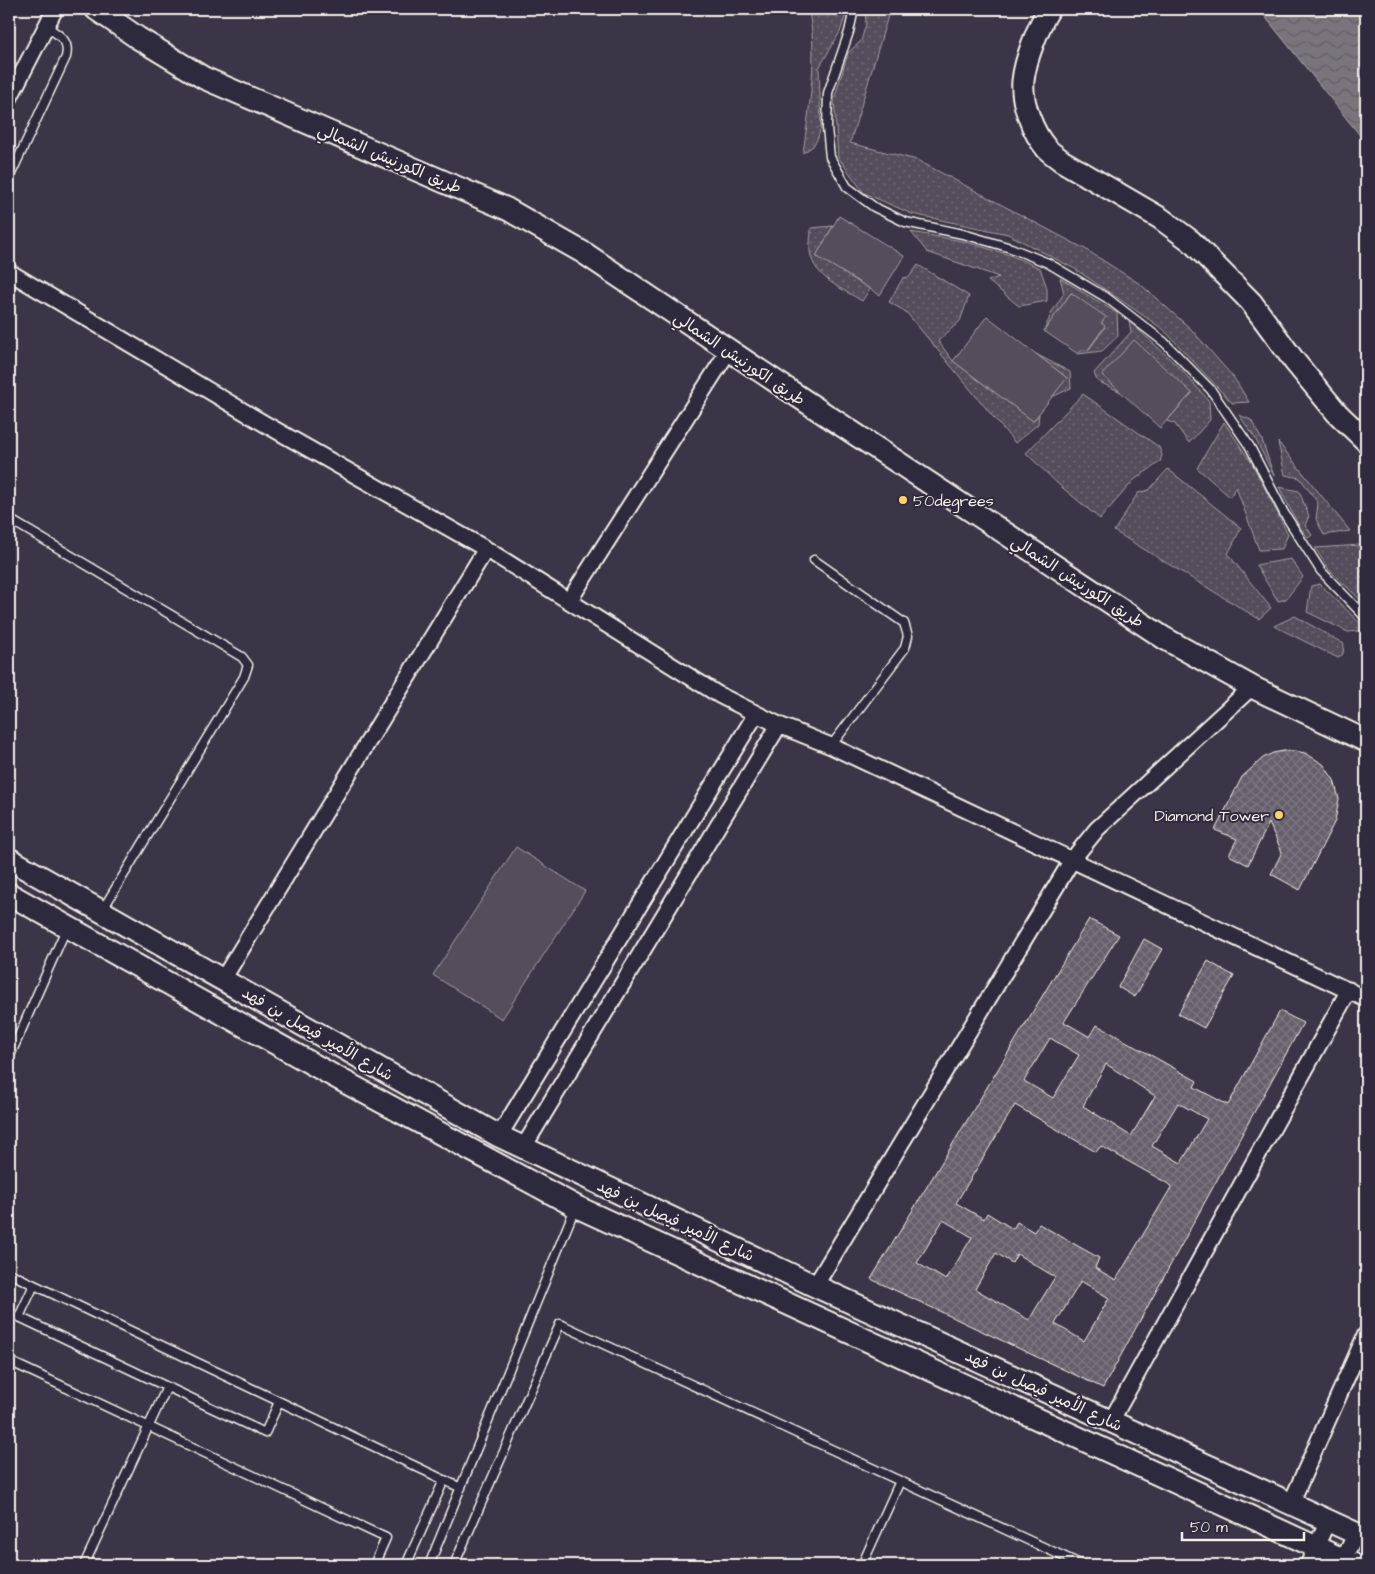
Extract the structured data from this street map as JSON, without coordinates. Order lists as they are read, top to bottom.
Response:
{
  "streets": {
    "main road": ["طريق الكورنيش الشمالي", "شارع الأمير فيصل بن فهد"]
  },
  "places": ["50degrees", "Diamond Tower"],
  "scale_bar": "50 m"
}
